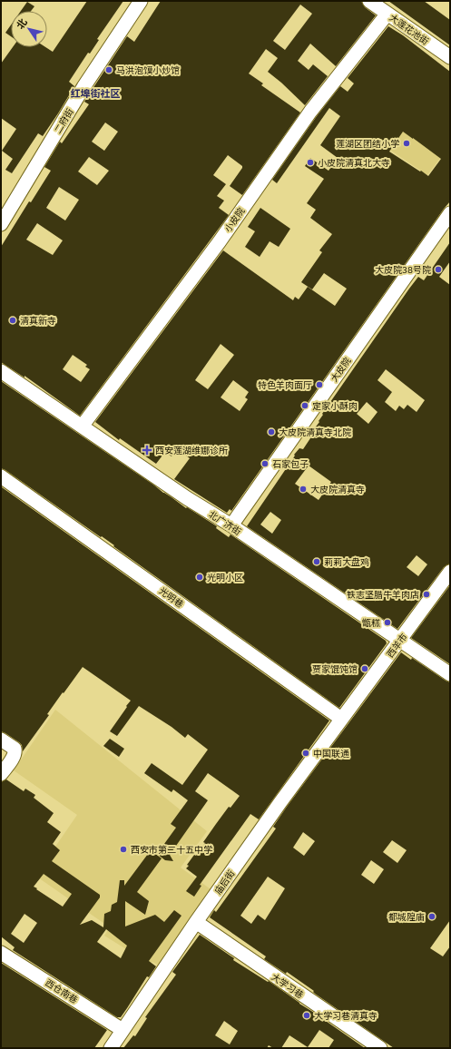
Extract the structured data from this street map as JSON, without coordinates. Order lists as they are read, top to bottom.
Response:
{
  "streets": {
    "street": [
      "大莲花池街",
      "二府街",
      "小皮院",
      "大皮院",
      "北广济街",
      "光明巷",
      "西羊市",
      "庙后街",
      "大学习巷",
      "西仓南巷"
    ]
  },
  "crossings": [
    ["大莲花池街", "小皮院"],
    ["小皮院", "北广济街"],
    ["大皮院", "北广济街"],
    ["北广济街", "西羊市"],
    ["光明巷", "西羊市"],
    ["光明巷", "庙后街"],
    ["西羊市", "庙后街"],
    ["庙后街", "大学习巷"],
    ["庙后街", "西仓南巷"]
  ],
  "districts": ["红埠街社区"],
  "places": {
    "other": [
      "马洪泡馍小炒馆",
      "莲湖区团结小学",
      "小皮院清真北大寺",
      "大皮院38号院",
      "清真新寺",
      "特色羊肉面厅",
      "定家小酥肉",
      "大皮院清真寺北院",
      "石家包子",
      "大皮院清真寺",
      "莉莉大盘鸡",
      "光明小区",
      "铁志坚腊牛羊肉店",
      "甑糕",
      "贾家馄饨馆",
      "中国联通",
      "西安市第二十五中学",
      "都城隍庙",
      "大学习巷清真寺"
    ],
    "health": ["西安莲湖维娜诊所"]
  },
  "north": "top left"
}
